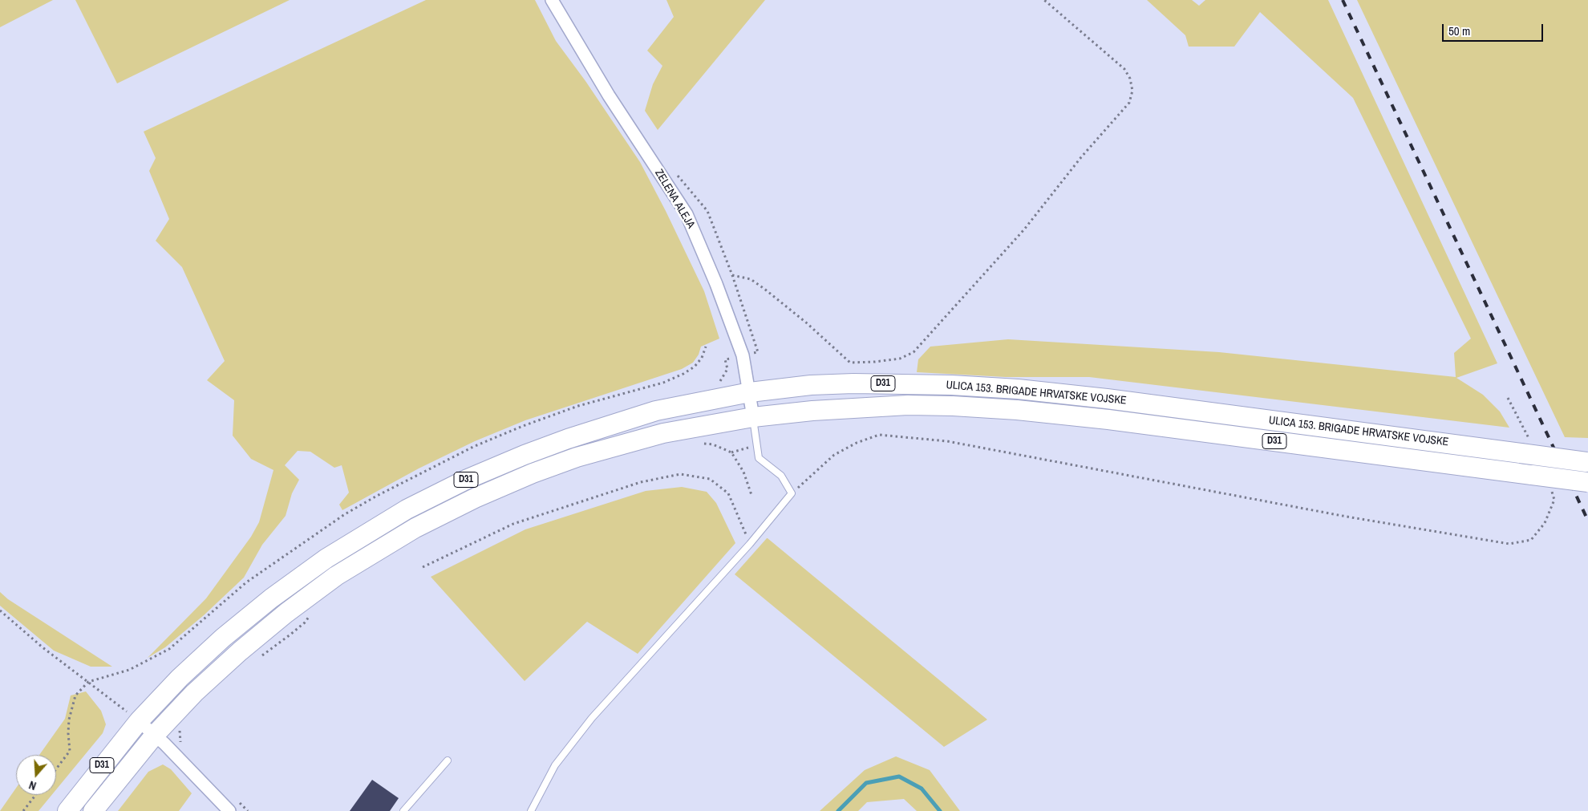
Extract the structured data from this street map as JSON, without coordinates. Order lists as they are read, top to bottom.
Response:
{
  "streets": {
    "main road": ["D31", "ULICA 153. BRIGADE HRVATSKE VOJSKE"],
    "street": ["ZELENA ALEJA"]
  },
  "crossings": [
    ["ZELENA ALEJA", "ULICA 153. BRIGADE HRVATSKE VOJSKE"]
  ],
  "scale_bar": "50 m",
  "north": "bottom"
}
